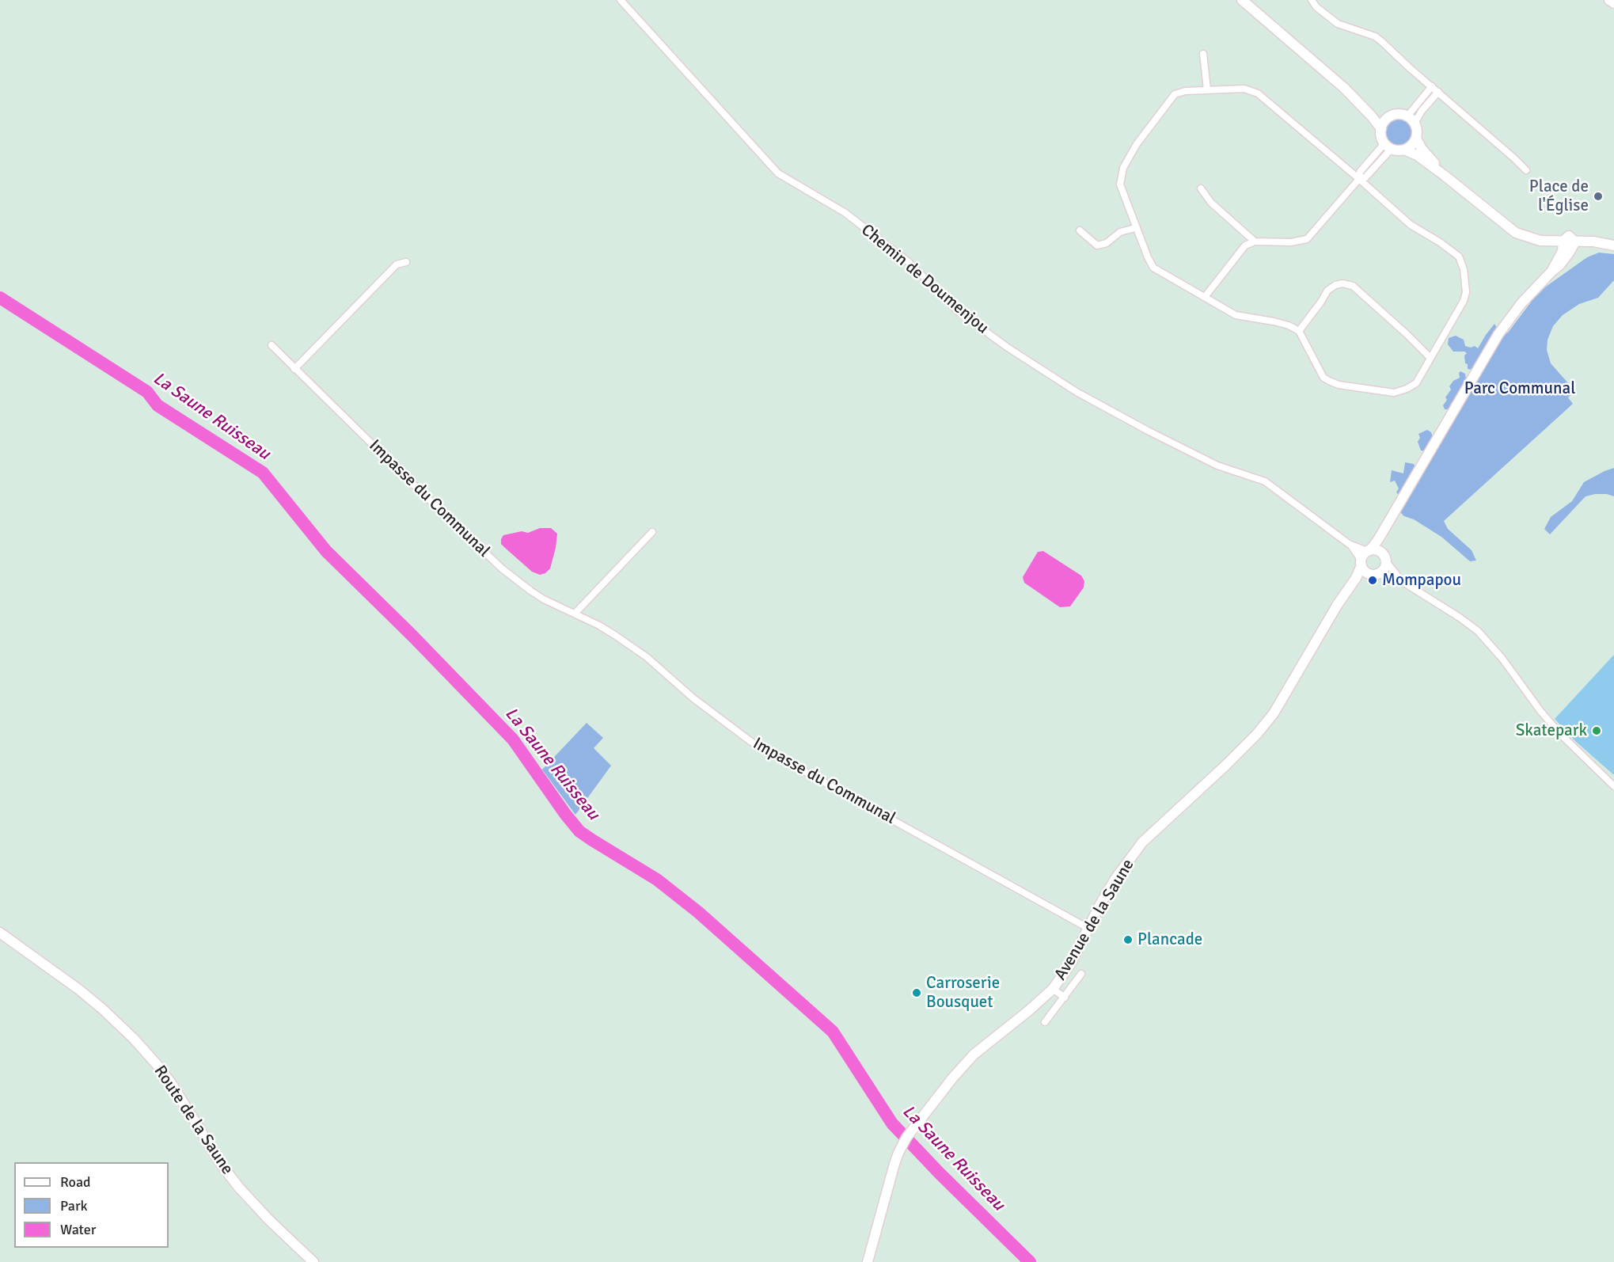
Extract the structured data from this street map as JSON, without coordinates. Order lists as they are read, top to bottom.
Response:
{
  "streets": {
    "street": [
      "Chemin de Doumenjou",
      "Impasse du Communal",
      "Avenue de la Saune",
      "Route de la Saune"
    ]
  },
  "crossings": [
    ["Impasse du Communal", "Avenue de la Saune"]
  ],
  "water": ["La Saune Ruisseau"],
  "parks": ["Parc Communal"],
  "places": [
    "Place de l'Église",
    "Mompapou",
    "Skatepark",
    "Plancade",
    "Carroserie Bousquet"
  ],
  "legend": ["Road", "Park", "Water"]
}
